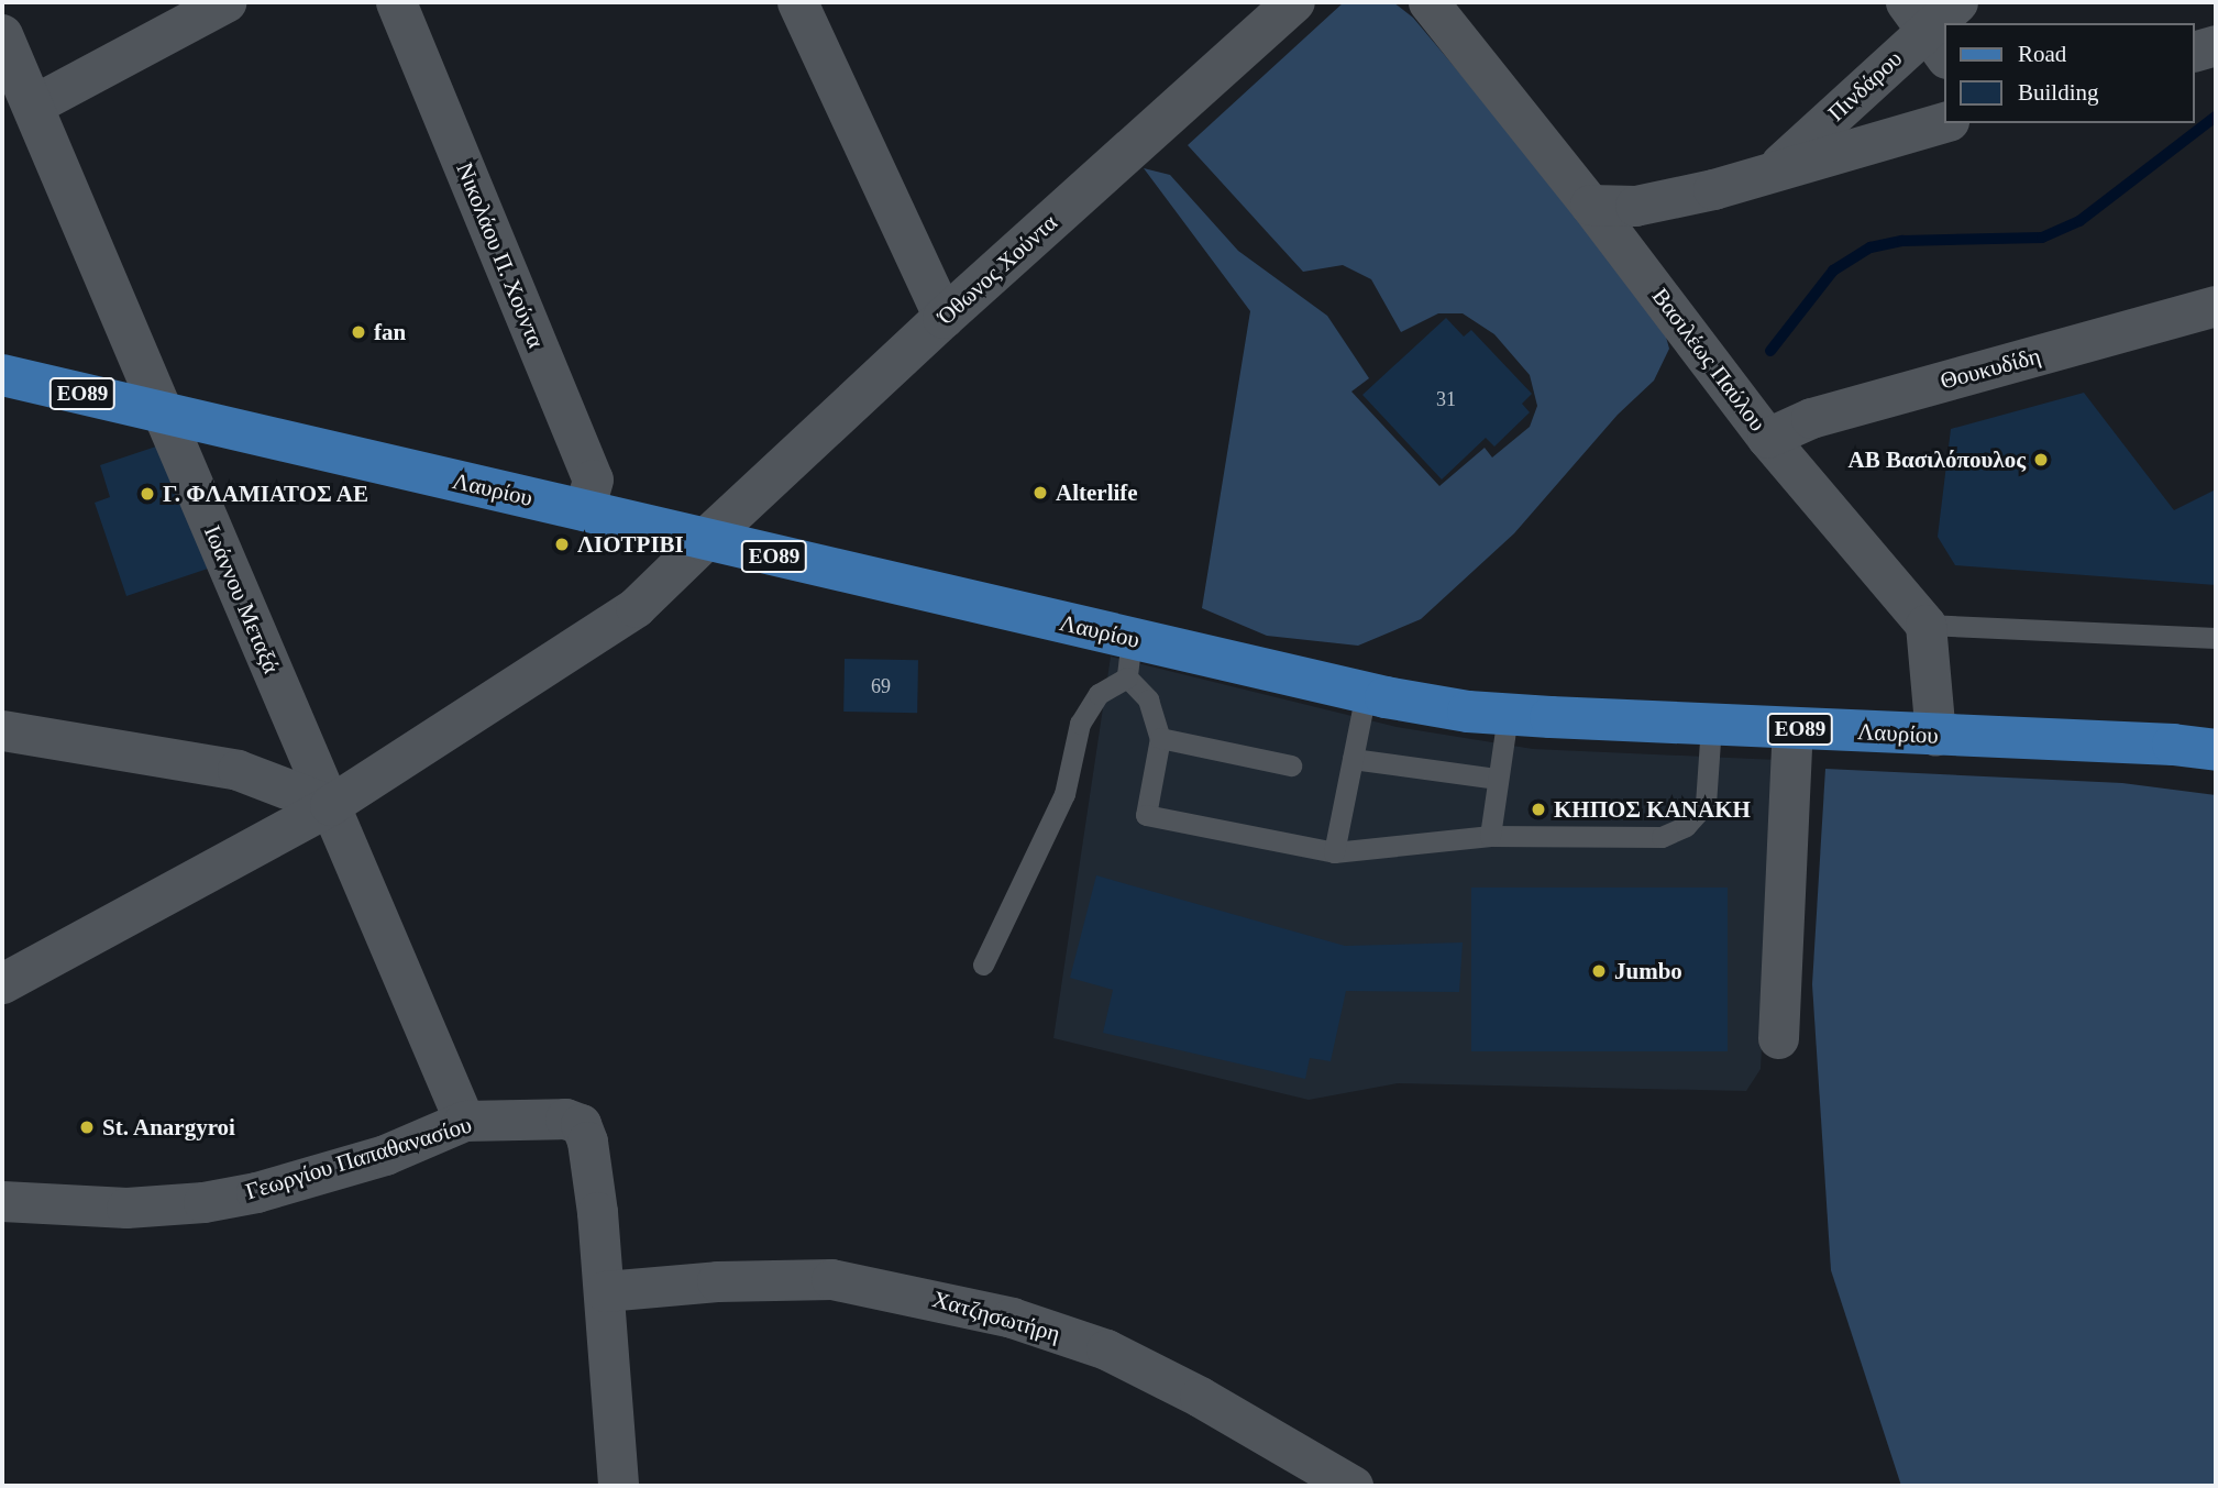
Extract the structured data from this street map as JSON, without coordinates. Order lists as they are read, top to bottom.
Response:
{
  "streets": {
    "main road": ["ΕΟ89", "Λαυρίου"],
    "street": [
      "Πινδάρου",
      "Νικολάου Π. Χούντα",
      "Όθωνος Χούντα",
      "Βασιλέως Παύλου",
      "Θουκυδίδη",
      "Ιωάννου Μεταξά",
      "Γεωργίου Παπαθανασίου",
      "Χατζησωτήρη"
    ]
  },
  "crossings": [
    ["Νικολάου Π. Χούντα", "Λαυρίου"],
    ["Όθωνος Χούντα", "Λαυρίου"],
    ["Βασιλέως Παύλου", "Θουκυδίδη"],
    ["Λαυρίου", "Ιωάννου Μεταξά"],
    ["Ιωάννου Μεταξά", "Γεωργίου Παπαθανασίου"],
    ["Γεωργίου Παπαθανασίου", "Χατζησωτήρη"]
  ],
  "places": [
    "fan",
    "ΑΒ Βασιλόπουλος",
    "Alterlife",
    "Γ. ΦΛΑΜΙΑΤΟΣ ΑΕ",
    "ΛΙΟΤΡΙΒΙ",
    "ΚΗΠΟΣ ΚΑΝΑΚΗ",
    "Jumbo",
    "St. Anargyroi"
  ],
  "house_numbers": ["31", "69"],
  "legend": ["Road", "Building"]
}
